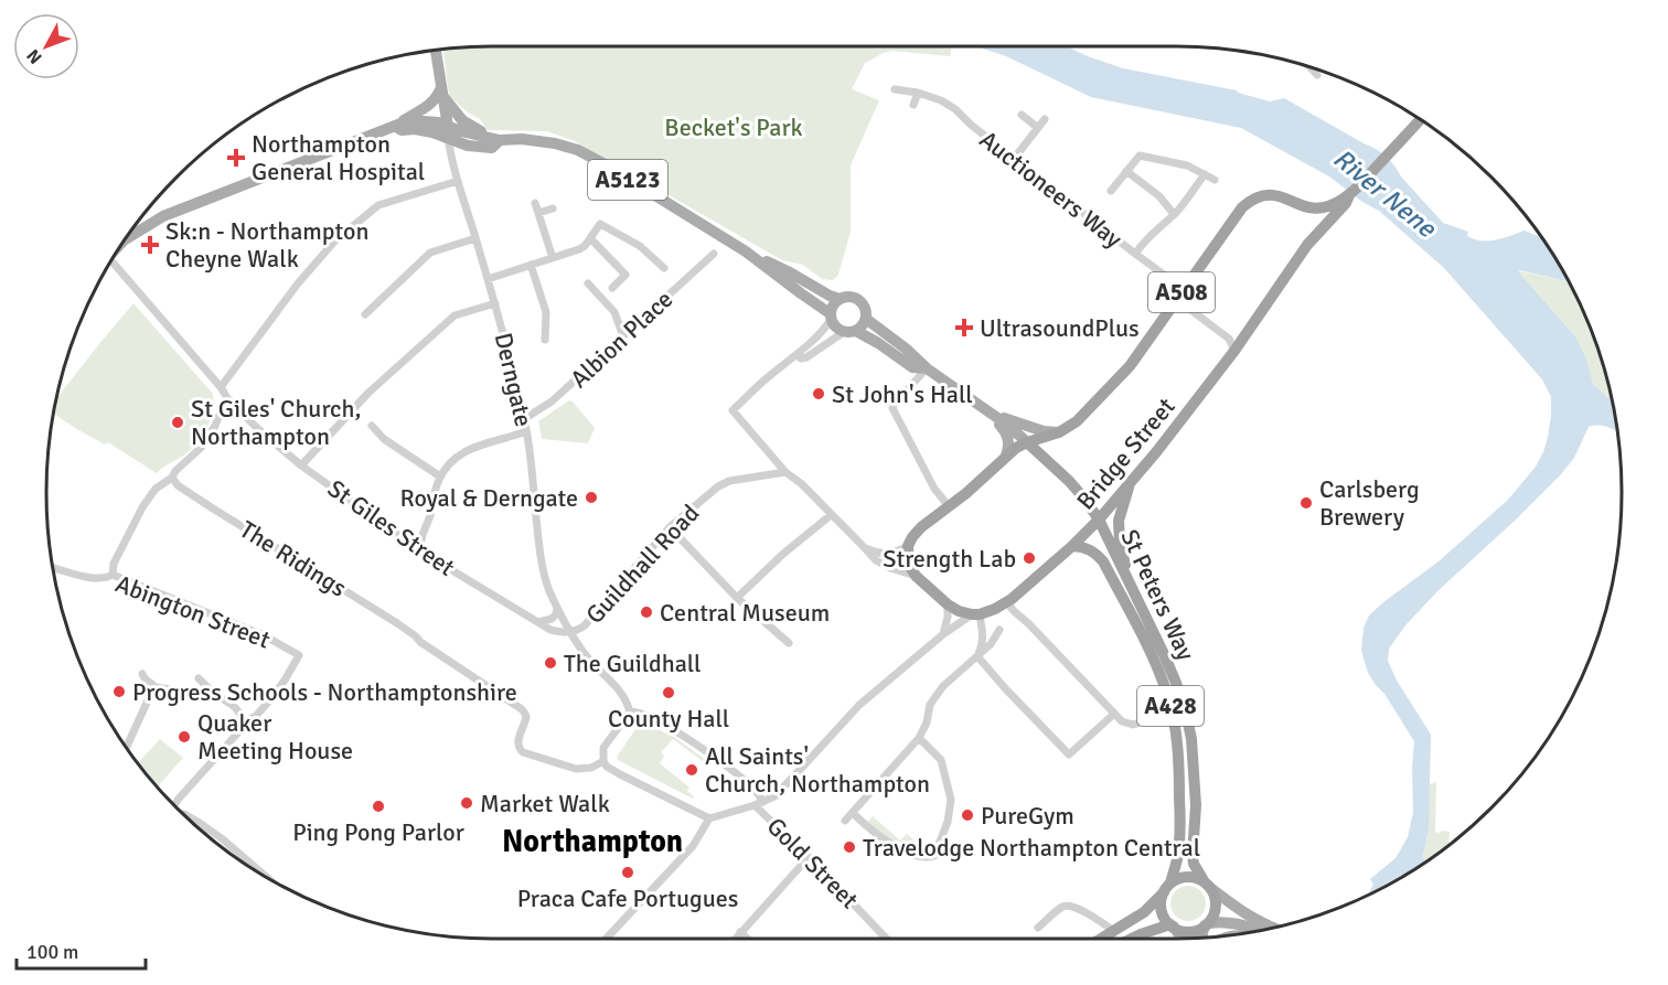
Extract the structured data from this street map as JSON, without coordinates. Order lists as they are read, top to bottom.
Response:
{
  "streets": {
    "highway": [
      "A508",
      "Bridge Street",
      "St Peters Way",
      "A428"
    ],
    "main road": ["A5123"],
    "street": [
      "Auctioneers Way",
      "Albion Place",
      "Derngate",
      "St Giles Street",
      "The Ridings",
      "Guildhall Road",
      "Abington Street",
      "Gold Street"
    ]
  },
  "crossings": [
    ["Auctioneers Way", "A508"],
    ["A508", "A428"],
    ["Albion Place", "Derngate"],
    ["Derngate", "St Giles Street"],
    ["Derngate", "Guildhall Road"],
    ["Derngate", "Gold Street"],
    ["Bridge Street", "St Peters Way"],
    ["Bridge Street", "A428"],
    ["Bridge Street", "Gold Street"],
    ["St Giles Street", "Guildhall Road"],
    ["St Peters Way", "A428"]
  ],
  "districts": ["Northampton"],
  "water": ["River Nene"],
  "parks": ["Becket's Park"],
  "places": {
    "health": ["Northampton General Hospital", "Sk:n - Northampton Cheyne Walk", "UltrasoundPlus"],
    "other": [
      "St John's Hall",
      "St Giles' Church, Northampton",
      "Royal & Derngate",
      "Carlsberg Brewery",
      "Strength Lab",
      "Central Museum",
      "The Guildhall",
      "Progress Schools - Northamptonshire",
      "County Hall",
      "Quaker Meeting House",
      "All Saints' Church, Northampton",
      "Market Walk",
      "Ping Pong Parlor",
      "PureGym",
      "Travelodge Northampton Central",
      "Praca Cafe Portugues"
    ]
  },
  "scale_bar": "100 m",
  "north": "bottom left"
}
